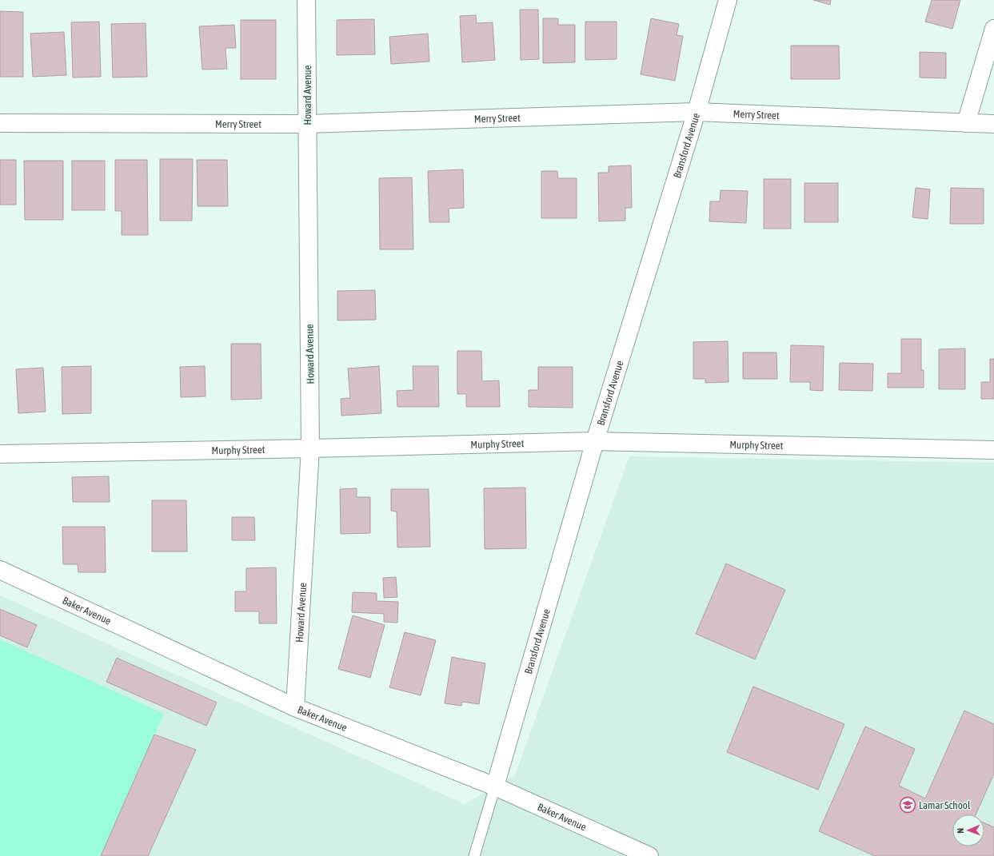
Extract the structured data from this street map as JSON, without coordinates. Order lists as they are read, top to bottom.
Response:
{
  "streets": {
    "street": [
      "Howard Avenue",
      "Merry Street",
      "Bransford Avenue",
      "Murphy Street",
      "Baker Avenue"
    ]
  },
  "crossings": [
    ["Howard Avenue", "Merry Street"],
    ["Howard Avenue", "Murphy Street"],
    ["Howard Avenue", "Baker Avenue"],
    ["Merry Street", "Bransford Avenue"],
    ["Bransford Avenue", "Murphy Street"],
    ["Bransford Avenue", "Baker Avenue"]
  ],
  "places": {
    "school or university": ["Lamar School"]
  },
  "north": "left"
}
